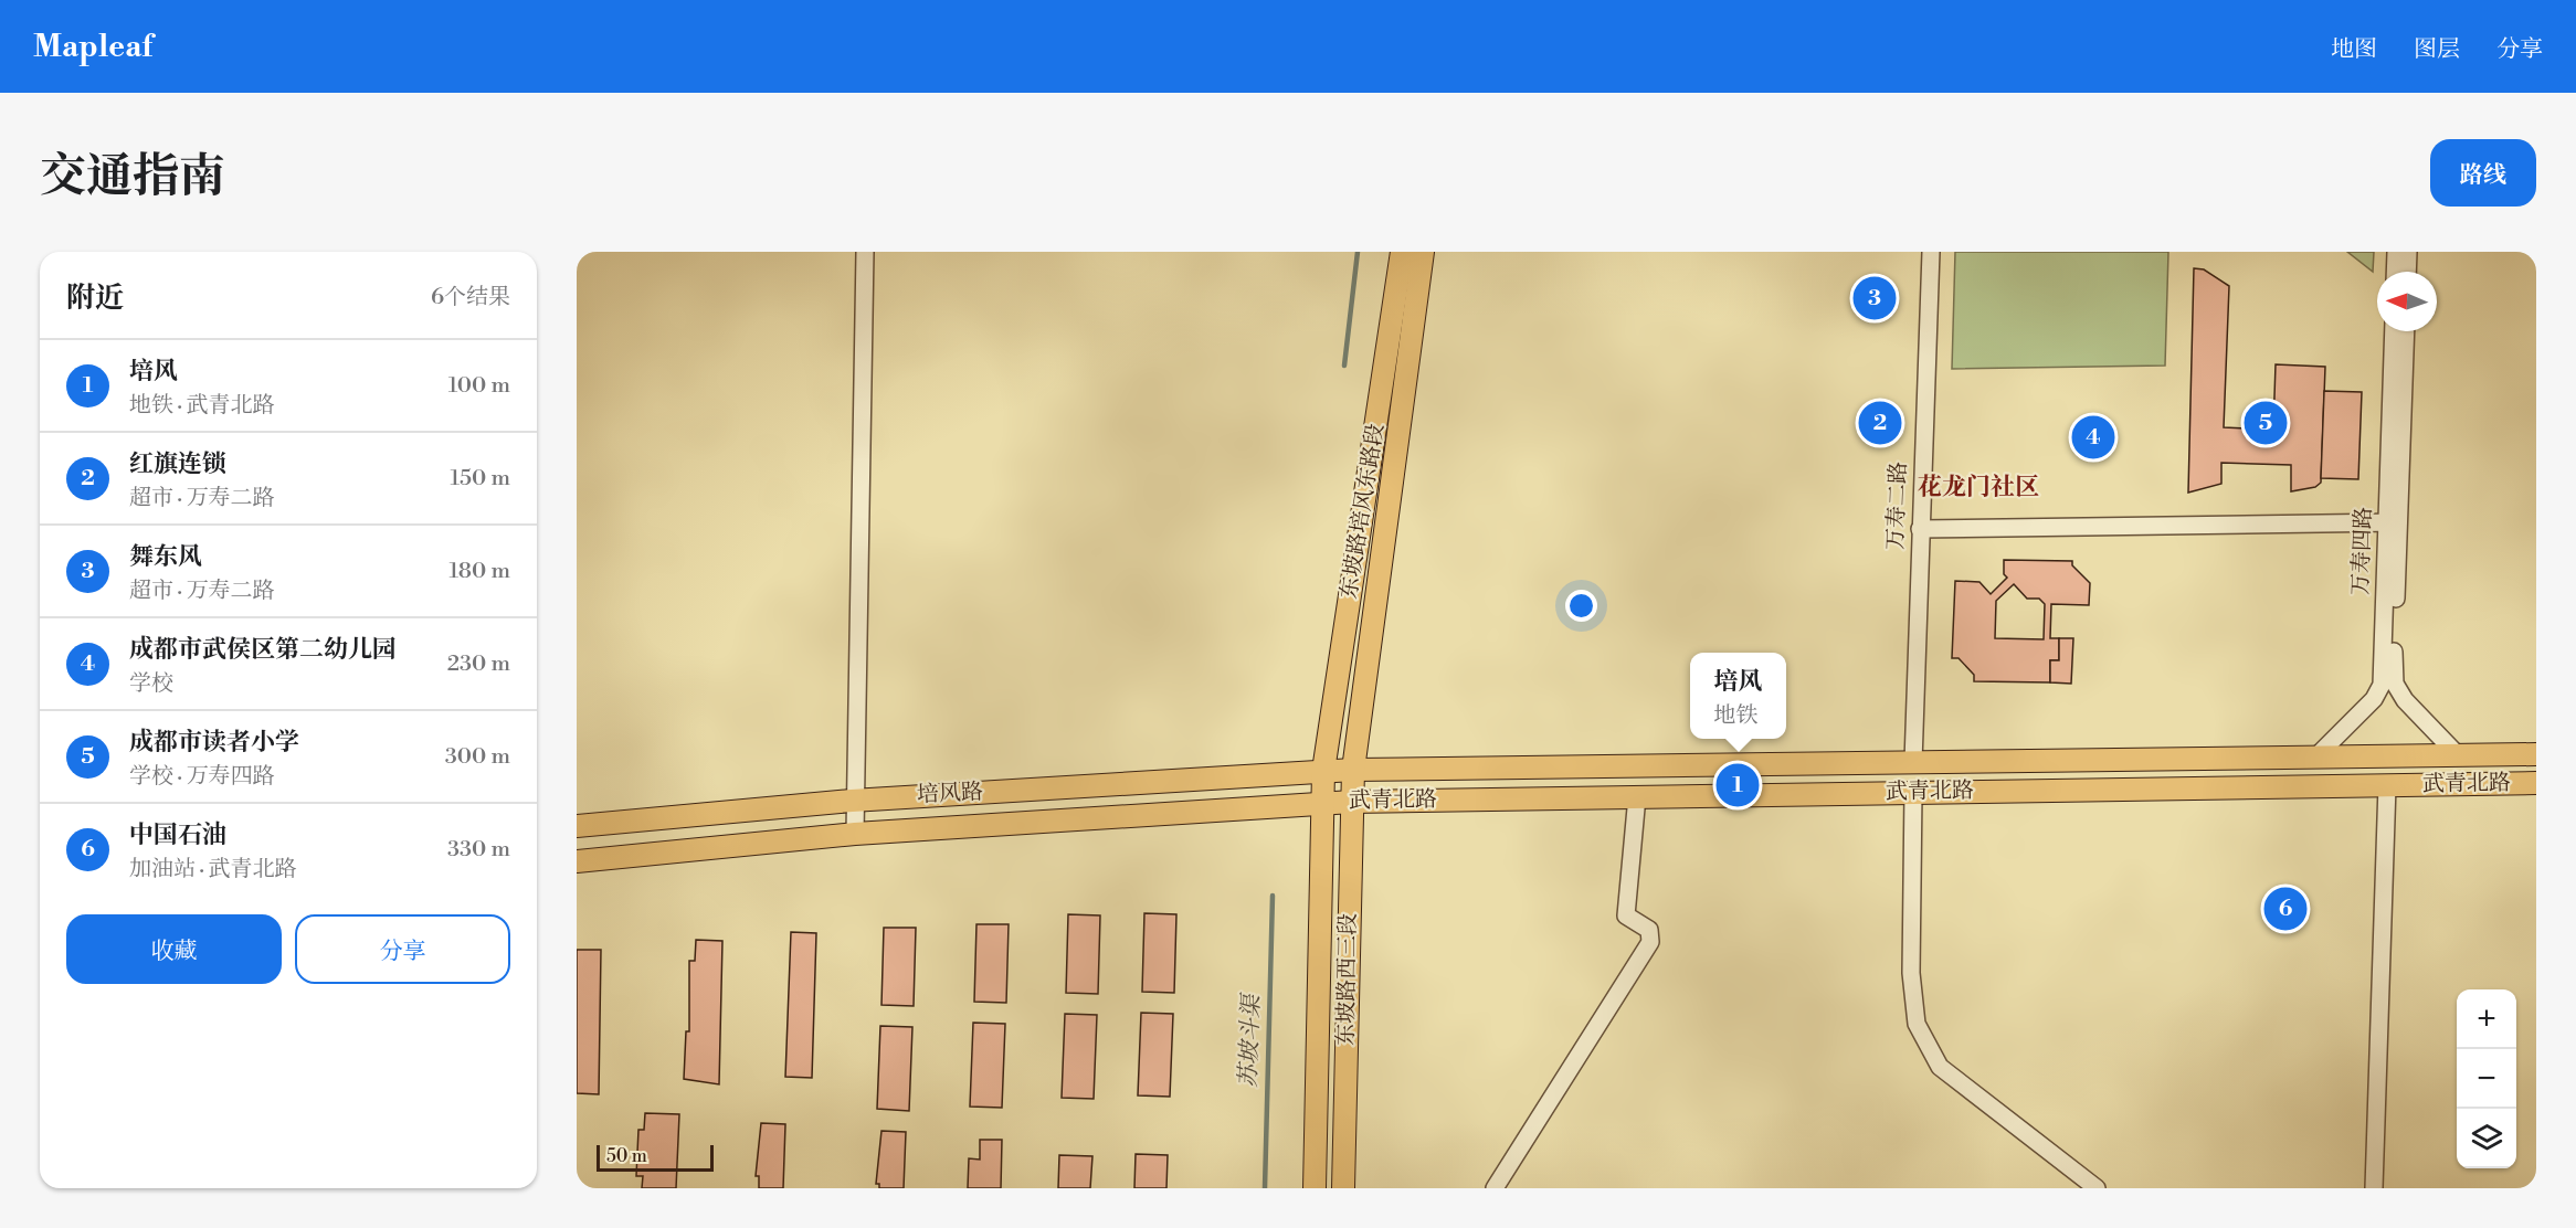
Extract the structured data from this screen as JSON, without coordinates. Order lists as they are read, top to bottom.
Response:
{
  "streets": {
    "main road": [
      "东坡路培风东路段",
      "武青北路",
      "培风路",
      "东坡路西三段"
    ],
    "street": ["万寿二路", "万寿四路"]
  },
  "crossings": [
    ["万寿二路", "武青北路"],
    ["东坡路培风东路段", "武青北路"],
    ["东坡路培风东路段", "培风路"],
    ["东坡路培风东路段", "东坡路西三段"],
    ["万寿四路", "武青北路"],
    ["武青北路", "培风路"],
    ["武青北路", "东坡路西三段"],
    ["培风路", "东坡路西三段"]
  ],
  "districts": ["花龙门社区"],
  "water": ["苏坡斗渠"],
  "scale_bar": "50 m",
  "north": "left",
  "page": {
    "header": "Mapleaf",
    "nav": ["地图", "图层", "分享"],
    "title": "交通指南",
    "buttons": [
      "路线",
      ["收藏", "分享"]
    ],
    "heading": ["附近", "6个结果"],
    "pins": [
      "3",
      "2",
      "5",
      "4",
      "1",
      "6"
    ],
    "list": [
      {
        "mark": "1",
        "name": "培风",
        "note": "地铁 · 武青北路",
        "value": "100 m"
      },
      {
        "mark": "2",
        "name": "红旗连锁",
        "note": "超市 · 万寿二路",
        "value": "150 m"
      },
      {
        "mark": "3",
        "name": "舞东风",
        "note": "超市 · 万寿二路",
        "value": "180 m"
      },
      {
        "mark": "4",
        "name": "成都市武侯区第二幼儿园",
        "note": "学校",
        "value": "230 m"
      },
      {
        "mark": "5",
        "name": "成都市读者小学",
        "note": "学校 · 万寿四路",
        "value": "300 m"
      },
      {
        "mark": "6",
        "name": "中国石油",
        "note": "加油站 · 武青北路",
        "value": "330 m"
      }
    ],
    "popup": ["培风", "地铁"],
    "map_buttons": ["+", "−"],
    "scale": "50 m"
  }
}
